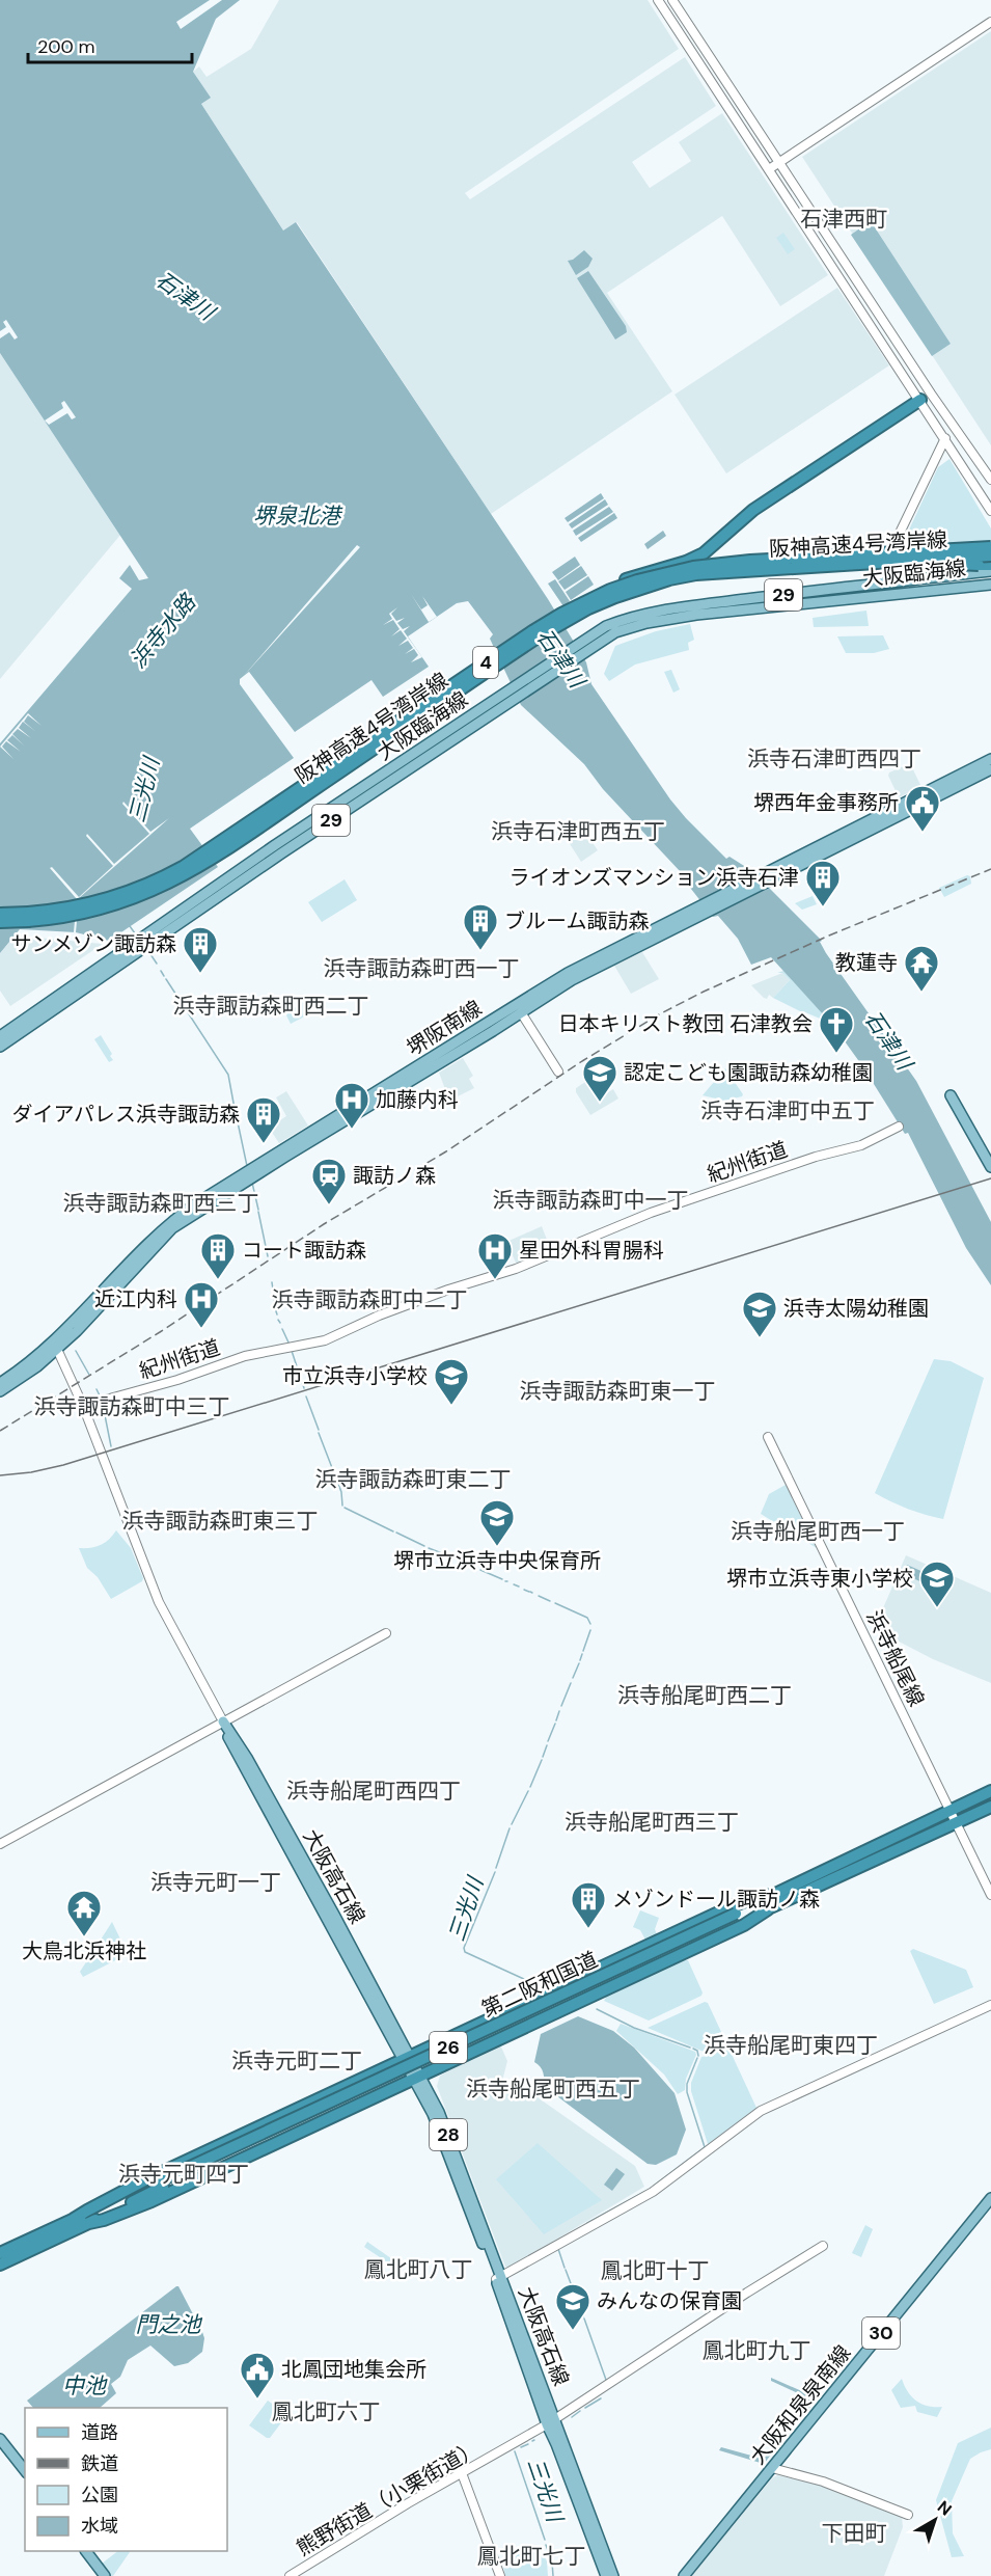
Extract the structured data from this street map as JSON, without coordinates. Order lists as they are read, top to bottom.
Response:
{
  "streets": {
    "highway": [
      "阪神高速4号湾岸線",
      "4",
      "第二阪和国道",
      "26"
    ],
    "main road": [
      "大阪臨海線",
      "29",
      "堺阪南線",
      "大阪高石線",
      "28",
      "30",
      "大阪和泉泉南線"
    ],
    "street": ["紀州街道", "浜寺船尾線", "熊野街道（小栗街道）"]
  },
  "crossings": [
    ["浜寺船尾線", "第二阪和国道"],
    ["大阪高石線", "26"],
    ["大阪高石線", "熊野街道（小栗街道）"],
    ["第二阪和国道", "26"]
  ],
  "districts": [
    "石津西町",
    "浜寺石津町西四丁",
    "浜寺石津町西五丁",
    "浜寺諏訪森町西一丁",
    "浜寺諏訪森町西二丁",
    "浜寺石津町中五丁",
    "浜寺諏訪森町中一丁",
    "浜寺諏訪森町西三丁",
    "浜寺諏訪森町中二丁",
    "浜寺諏訪森町東一丁",
    "浜寺諏訪森町中三丁",
    "浜寺諏訪森町東二丁",
    "浜寺諏訪森町東三丁",
    "浜寺船尾町西一丁",
    "浜寺船尾町西二丁",
    "浜寺船尾町西四丁",
    "浜寺船尾町西三丁",
    "浜寺元町一丁",
    "浜寺船尾町東四丁",
    "浜寺元町二丁",
    "浜寺船尾町西五丁",
    "浜寺元町四丁",
    "鳳北町八丁",
    "鳳北町十丁",
    "鳳北町九丁",
    "鳳北町六丁",
    "下田町",
    "鳳北町七丁"
  ],
  "water": [
    "石津川",
    "堺泉北港",
    "浜寺水路",
    "三光川",
    "門之池",
    "中池"
  ],
  "places": {
    "public building": ["堺西年金事務所", "北鳳団地集会所"],
    "building": [
      "ライオンズマンション浜寺石津",
      "ブルーム諏訪森",
      "サンメゾン諏訪森",
      "ダイアパレス浜寺諏訪森",
      "コート諏訪森",
      "メゾンドール諏訪ノ森"
    ],
    "temple": ["教蓮寺", "大鳥北浜神社"],
    "church": ["日本キリスト教団 石津教会"],
    "school or university": [
      "認定こども園諏訪森幼稚園",
      "浜寺太陽幼稚園",
      "市立浜寺小学校",
      "堺市立浜寺中央保育所",
      "堺市立浜寺東小学校",
      "みんなの保育園"
    ],
    "hospital": ["加藤内科", "星田外科胃腸科", "近江内科"],
    "station": ["諏訪ノ森"]
  },
  "legend": [
    "道路",
    "鉄道",
    "公園",
    "水域"
  ],
  "scale_bar": "200 m",
  "north": "top right"
}
